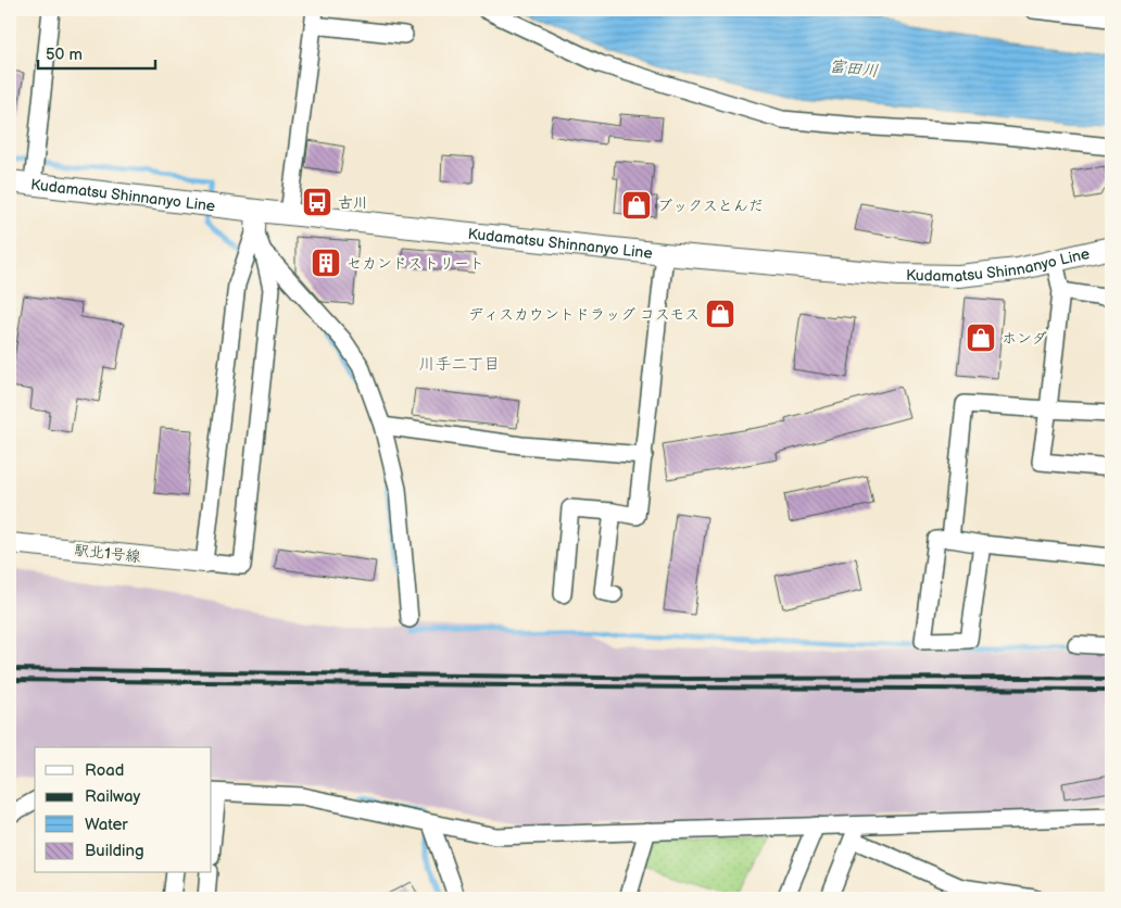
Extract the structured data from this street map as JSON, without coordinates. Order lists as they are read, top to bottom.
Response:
{
  "streets": {
    "main road": ["Kudamatsu Shinnanyo Line"],
    "street": ["駅北1号線"]
  },
  "districts": ["川手二丁目"],
  "water": ["富田川"],
  "places": {
    "bus stop": ["古川"],
    "shop": ["ブックスとんだ", "ディスカウントドラッグ コスモス", "ホンダ"],
    "building": ["セカンドストリート"]
  },
  "legend": [
    "Road",
    "Railway",
    "Water",
    "Building"
  ],
  "scale_bar": "50 m"
}
